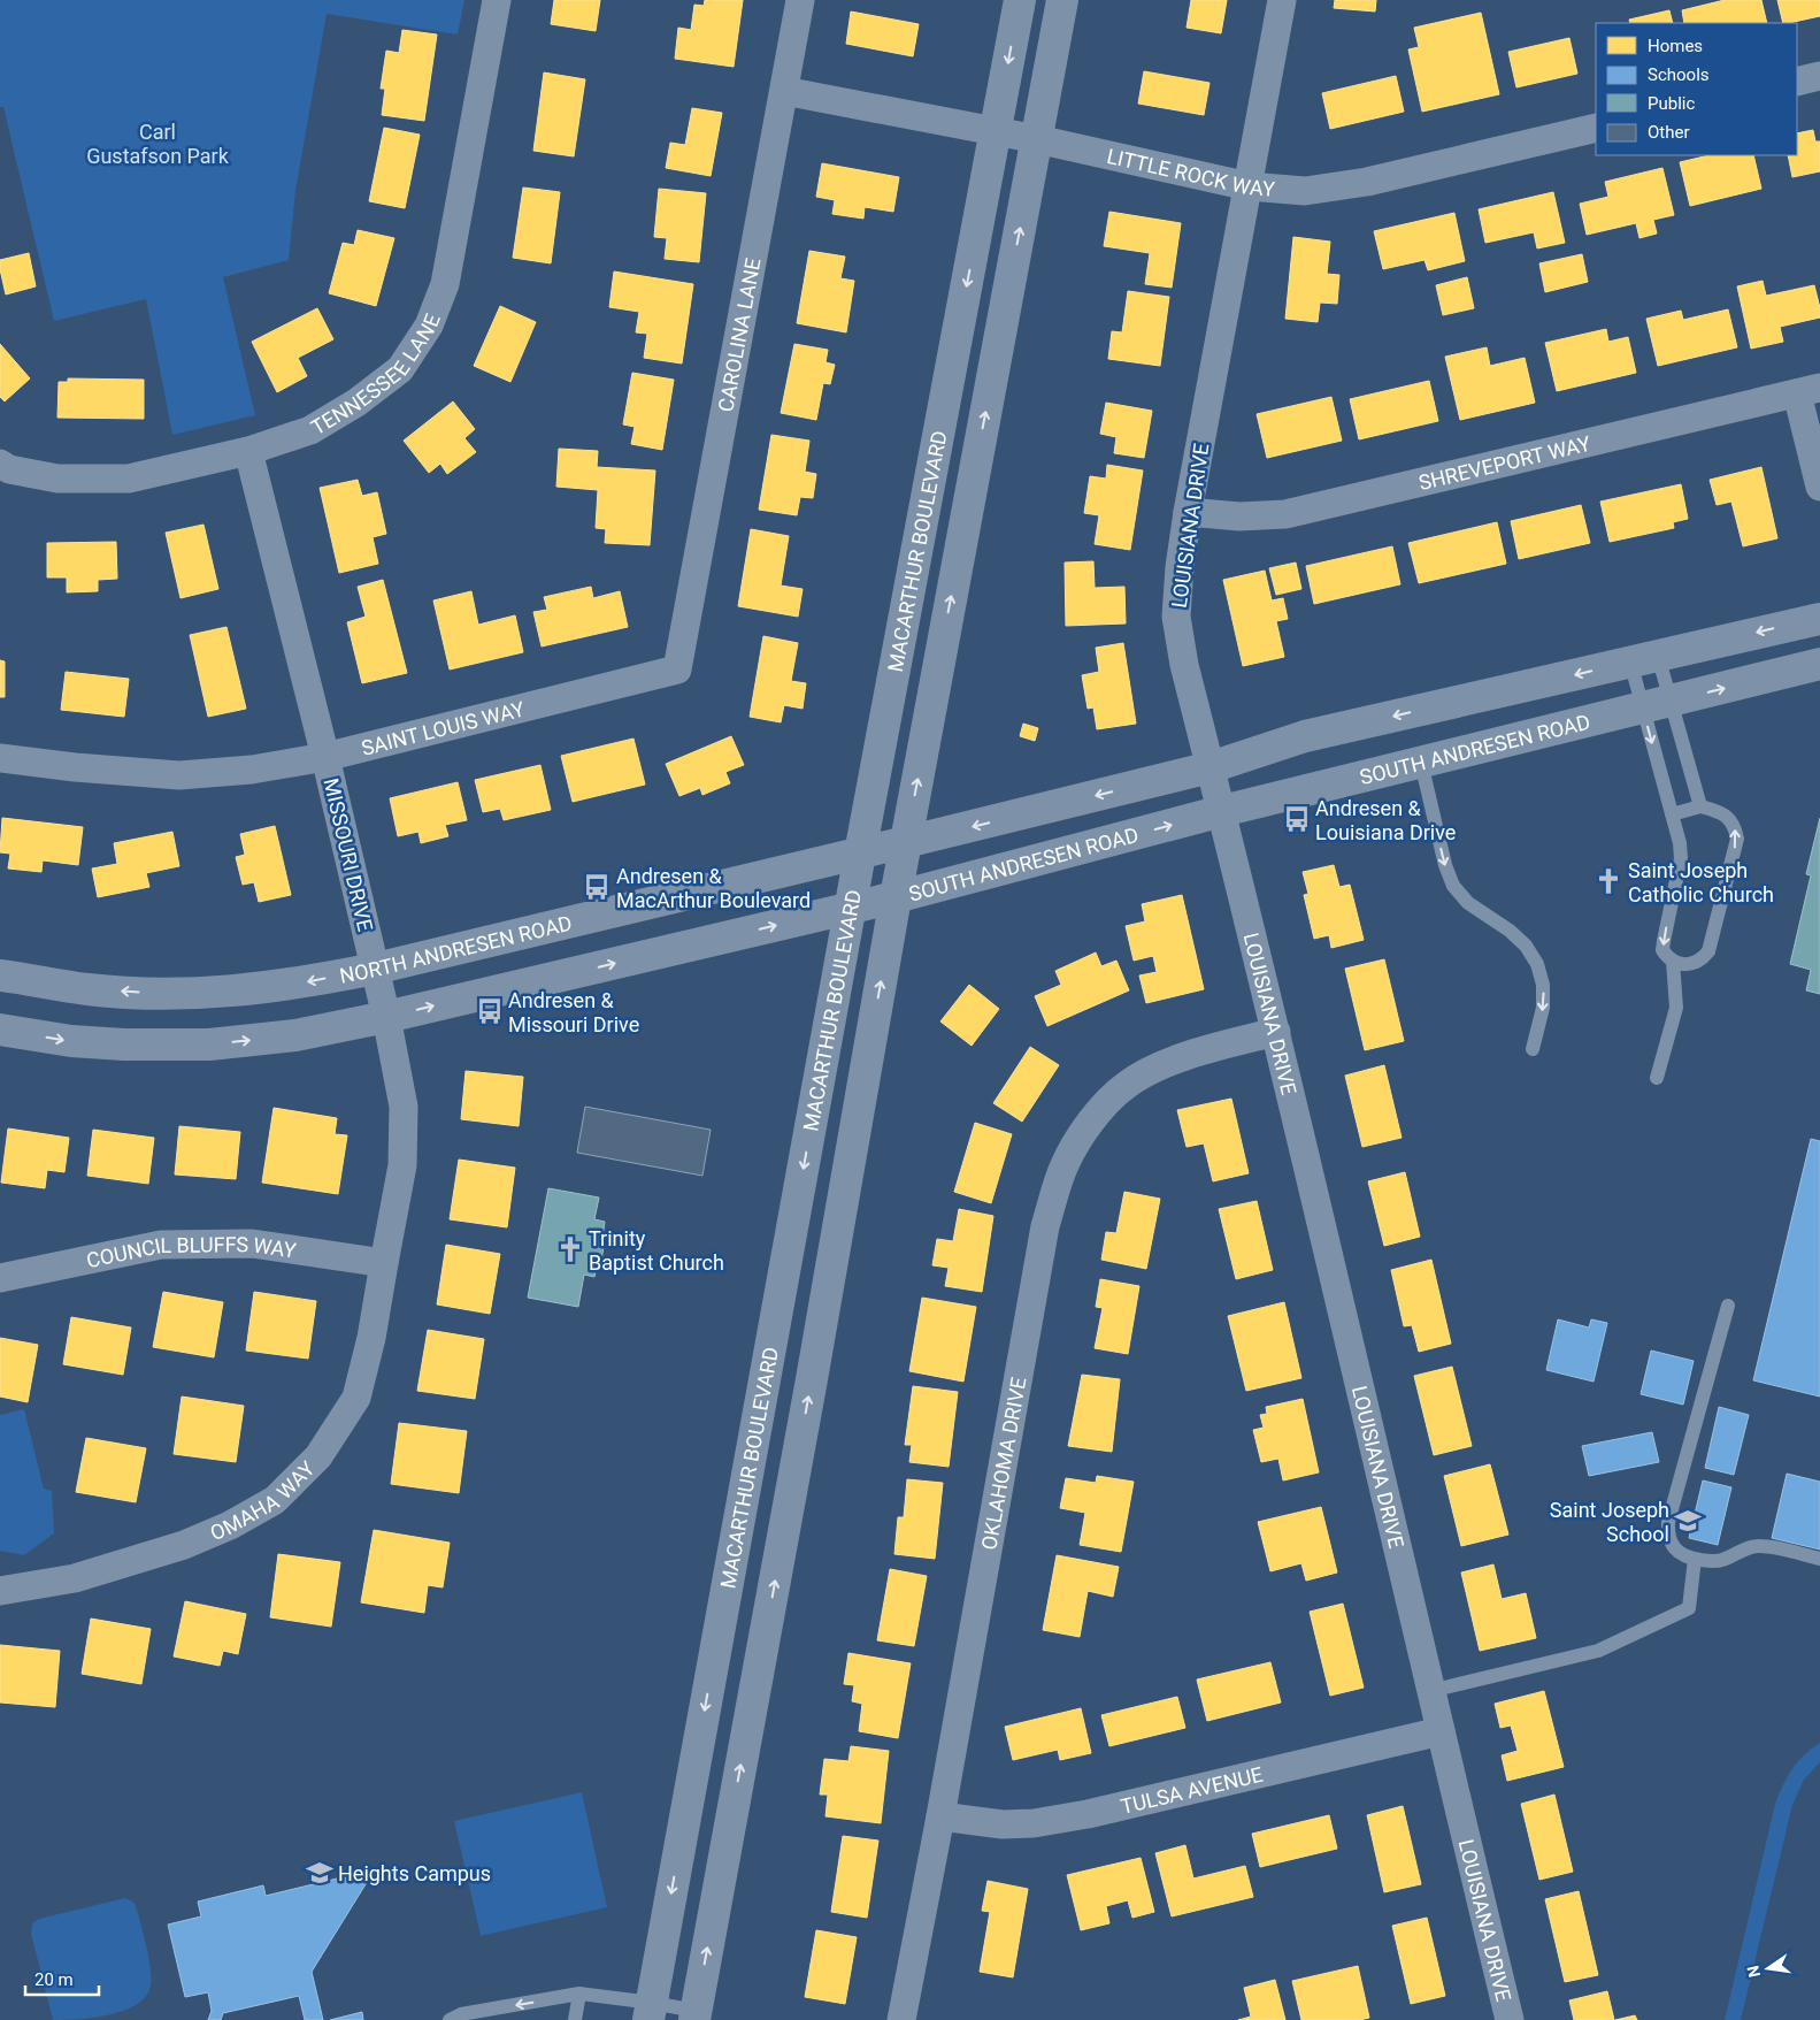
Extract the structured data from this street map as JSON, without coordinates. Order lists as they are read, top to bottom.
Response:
{
  "streets": {
    "street": [
      "LITTLE ROCK WAY",
      "CAROLINA LANE",
      "TENNESSEE LANE",
      "SHREVEPORT WAY",
      "LOUISIANA DRIVE",
      "MACARTHUR BOULEVARD",
      "SAINT LOUIS WAY",
      "SOUTH ANDRESEN ROAD",
      "MISSOURI DRIVE",
      "NORTH ANDRESEN ROAD",
      "COUNCIL BLUFFS WAY",
      "OKLAHOMA DRIVE",
      "OMAHA WAY",
      "TULSA AVENUE"
    ]
  },
  "crossings": [
    ["LITTLE ROCK WAY", "CAROLINA LANE"],
    ["LITTLE ROCK WAY", "LOUISIANA DRIVE"],
    ["LITTLE ROCK WAY", "MACARTHUR BOULEVARD"],
    ["CAROLINA LANE", "SAINT LOUIS WAY"],
    ["TENNESSEE LANE", "MISSOURI DRIVE"],
    ["SHREVEPORT WAY", "LOUISIANA DRIVE"],
    ["LOUISIANA DRIVE", "SOUTH ANDRESEN ROAD"],
    ["LOUISIANA DRIVE", "OKLAHOMA DRIVE"],
    ["LOUISIANA DRIVE", "TULSA AVENUE"],
    ["MACARTHUR BOULEVARD", "SOUTH ANDRESEN ROAD"],
    ["MACARTHUR BOULEVARD", "NORTH ANDRESEN ROAD"],
    ["SAINT LOUIS WAY", "MISSOURI DRIVE"],
    ["MISSOURI DRIVE", "NORTH ANDRESEN ROAD"],
    ["MISSOURI DRIVE", "COUNCIL BLUFFS WAY"],
    ["MISSOURI DRIVE", "OMAHA WAY"],
    ["COUNCIL BLUFFS WAY", "OMAHA WAY"],
    ["OKLAHOMA DRIVE", "TULSA AVENUE"]
  ],
  "parks": ["Carl Gustafson Park"],
  "places": {
    "bus stop": ["Andresen & Louisiana Drive", "Andresen & MacArthur Boulevard", "Andresen & Missouri Drive"],
    "church": ["Saint Joseph Catholic Church", "Trinity Baptist Church"],
    "school or university": ["Saint Joseph School", "Heights Campus"]
  },
  "legend": [
    "Homes",
    "Schools",
    "Public",
    "Other"
  ],
  "scale_bar": "20 m",
  "north": "left"
}
